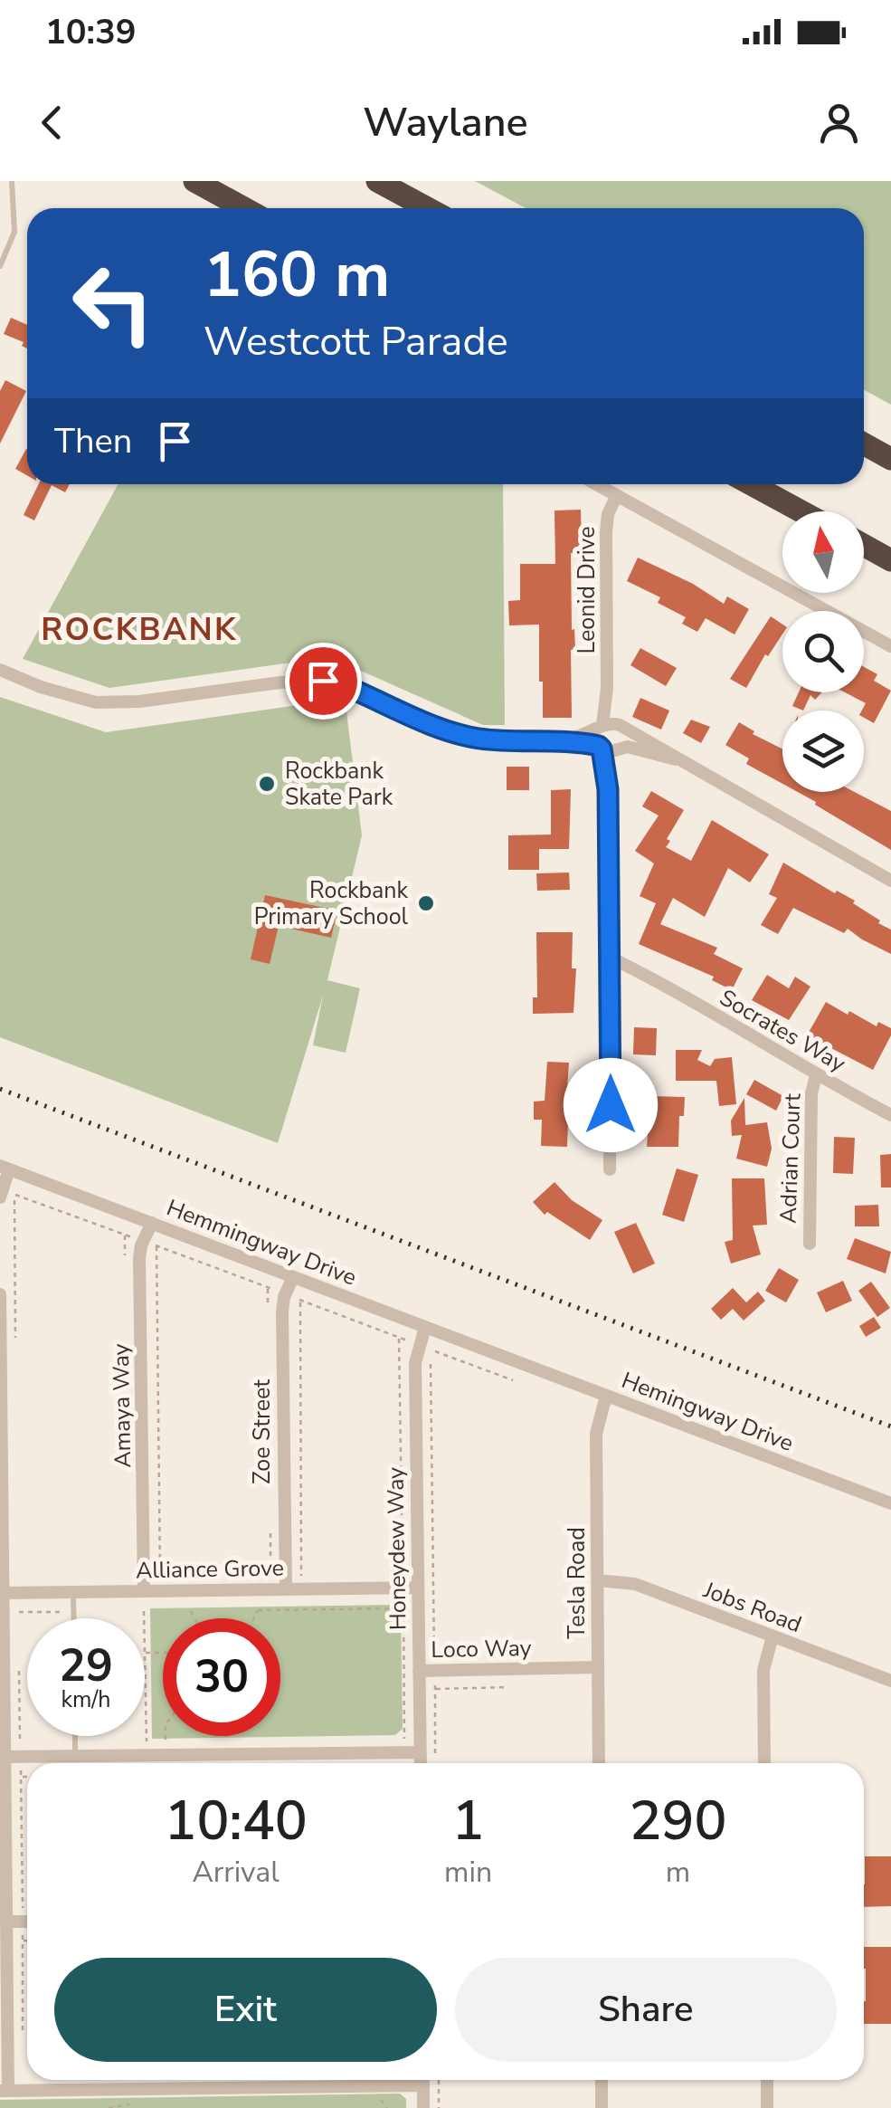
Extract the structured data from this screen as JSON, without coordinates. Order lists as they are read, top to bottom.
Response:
{
  "streets": {
    "street": [
      "Leonid Drive",
      "Socrates Way",
      "Adrian Court",
      "Hemmingway Drive",
      "Amaya Way",
      "Hemingway Drive",
      "Zoe Street",
      "Honeydew Way",
      "Alliance Grove",
      "Tesla Road",
      "Jobs Road",
      "Loco Way"
    ]
  },
  "crossings": [
    ["Socrates Way", "Adrian Court"],
    ["Hemmingway Drive", "Amaya Way"],
    ["Hemmingway Drive", "Hemingway Drive"],
    ["Hemmingway Drive", "Zoe Street"],
    ["Hemmingway Drive", "Honeydew Way"],
    ["Amaya Way", "Alliance Grove"],
    ["Hemingway Drive", "Tesla Road"],
    ["Zoe Street", "Alliance Grove"],
    ["Honeydew Way", "Alliance Grove"],
    ["Honeydew Way", "Loco Way"],
    ["Tesla Road", "Jobs Road"],
    ["Tesla Road", "Loco Way"]
  ],
  "districts": ["ROCKBANK"],
  "places": ["Rockbank Skate Park", "Rockbank Primary School"],
  "north": "top",
  "page": {
    "status": "10:39",
    "header": "Waylane",
    "turn": ["160 m", "Westcott Parade"],
    "then": "Then",
    "speed": "29 km/h",
    "limit": "30",
    "eta": [
      "10:40",
      "Arrival",
      "1",
      "min",
      "290",
      "m"
    ],
    "buttons": ["Exit", "Share"]
  }
}
